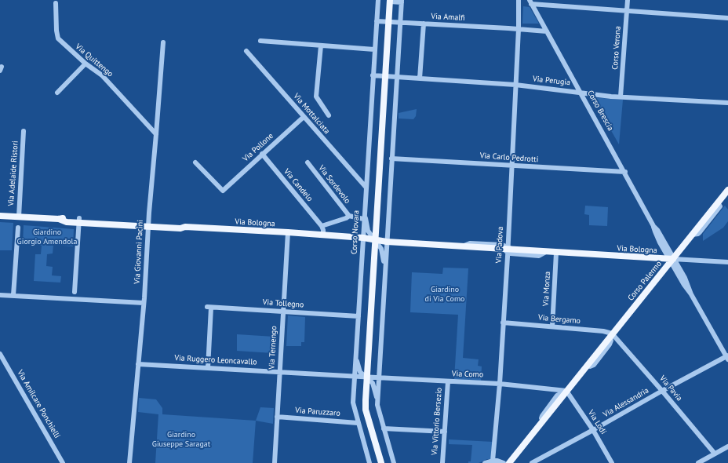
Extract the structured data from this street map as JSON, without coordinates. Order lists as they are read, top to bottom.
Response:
{
  "streets": {
    "main road": ["Via Bologna", "Corso Palermo"],
    "street": [
      "Via Amalfi",
      "Corso Verona",
      "Via Quittengo",
      "Via Perugia",
      "Corso Brescia",
      "Via Mottalciata",
      "Via Pollone",
      "Via Carlo Pedrotti",
      "Via Adelaide Ristori",
      "Via Sordevolo",
      "Via Candelo",
      "Corso Novara",
      "Via Padova",
      "Via Giovanni Pacini",
      "Via Monza",
      "Via Tollegno",
      "Via Bergamo",
      "Via Ternengo",
      "Via Ruggero Leoncavallo",
      "Via Como",
      "Via Pavia",
      "Via Alessandria",
      "Via Amilcare Ponchielli",
      "Via Paruzzaro",
      "Via Vittorio Bersezio",
      "Via Lodi"
    ]
  },
  "crossings": [
    ["Via Amalfi", "Corso Brescia"],
    ["Via Amalfi", "Corso Novara"],
    ["Via Amalfi", "Via Padova"],
    ["Corso Verona", "Via Perugia"],
    ["Via Quittengo", "Via Giovanni Pacini"],
    ["Via Perugia", "Corso Brescia"],
    ["Via Perugia", "Corso Novara"],
    ["Via Perugia", "Via Padova"],
    ["Corso Brescia", "Via Carlo Pedrotti"],
    ["Corso Brescia", "Via Bologna"],
    ["Corso Brescia", "Corso Palermo"],
    ["Corso Brescia", "Via Alessandria"],
    ["Via Mottalciata", "Via Pollone"],
    ["Via Mottalciata", "Corso Novara"],
    ["Via Pollone", "Via Candelo"],
    ["Via Carlo Pedrotti", "Via Padova"],
    ["Via Adelaide Ristori", "Via Bologna"],
    ["Via Bologna", "Corso Novara"],
    ["Via Bologna", "Via Padova"],
    ["Via Bologna", "Via Giovanni Pacini"],
    ["Via Bologna", "Corso Palermo"],
    ["Via Bologna", "Via Monza"],
    ["Via Bologna", "Via Ternengo"],
    ["Corso Novara", "Via Tollegno"],
    ["Corso Novara", "Via Ruggero Leoncavallo"],
    ["Corso Novara", "Via Paruzzaro"],
    ["Via Padova", "Via Bergamo"],
    ["Via Padova", "Via Como"],
    ["Via Giovanni Pacini", "Via Ruggero Leoncavallo"],
    ["Corso Palermo", "Via Bergamo"],
    ["Corso Palermo", "Via Como"],
    ["Corso Palermo", "Via Pavia"],
    ["Corso Palermo", "Via Lodi"],
    ["Via Monza", "Via Bergamo"],
    ["Via Tollegno", "Via Ternengo"],
    ["Via Tollegno", "Via Ruggero Leoncavallo"],
    ["Via Bergamo", "Via Pavia"],
    ["Via Ternengo", "Via Ruggero Leoncavallo"],
    ["Via Ternengo", "Via Paruzzaro"],
    ["Via Ruggero Leoncavallo", "Via Como"],
    ["Via Como", "Via Vittorio Bersezio"],
    ["Via Como", "Via Lodi"],
    ["Via Pavia", "Via Alessandria"],
    ["Via Alessandria", "Via Lodi"]
  ],
  "parks": ["Giardino Giorgio Amendola", "Giardino di Via Como", "Giardino Giuseppe Saragat"]
}
